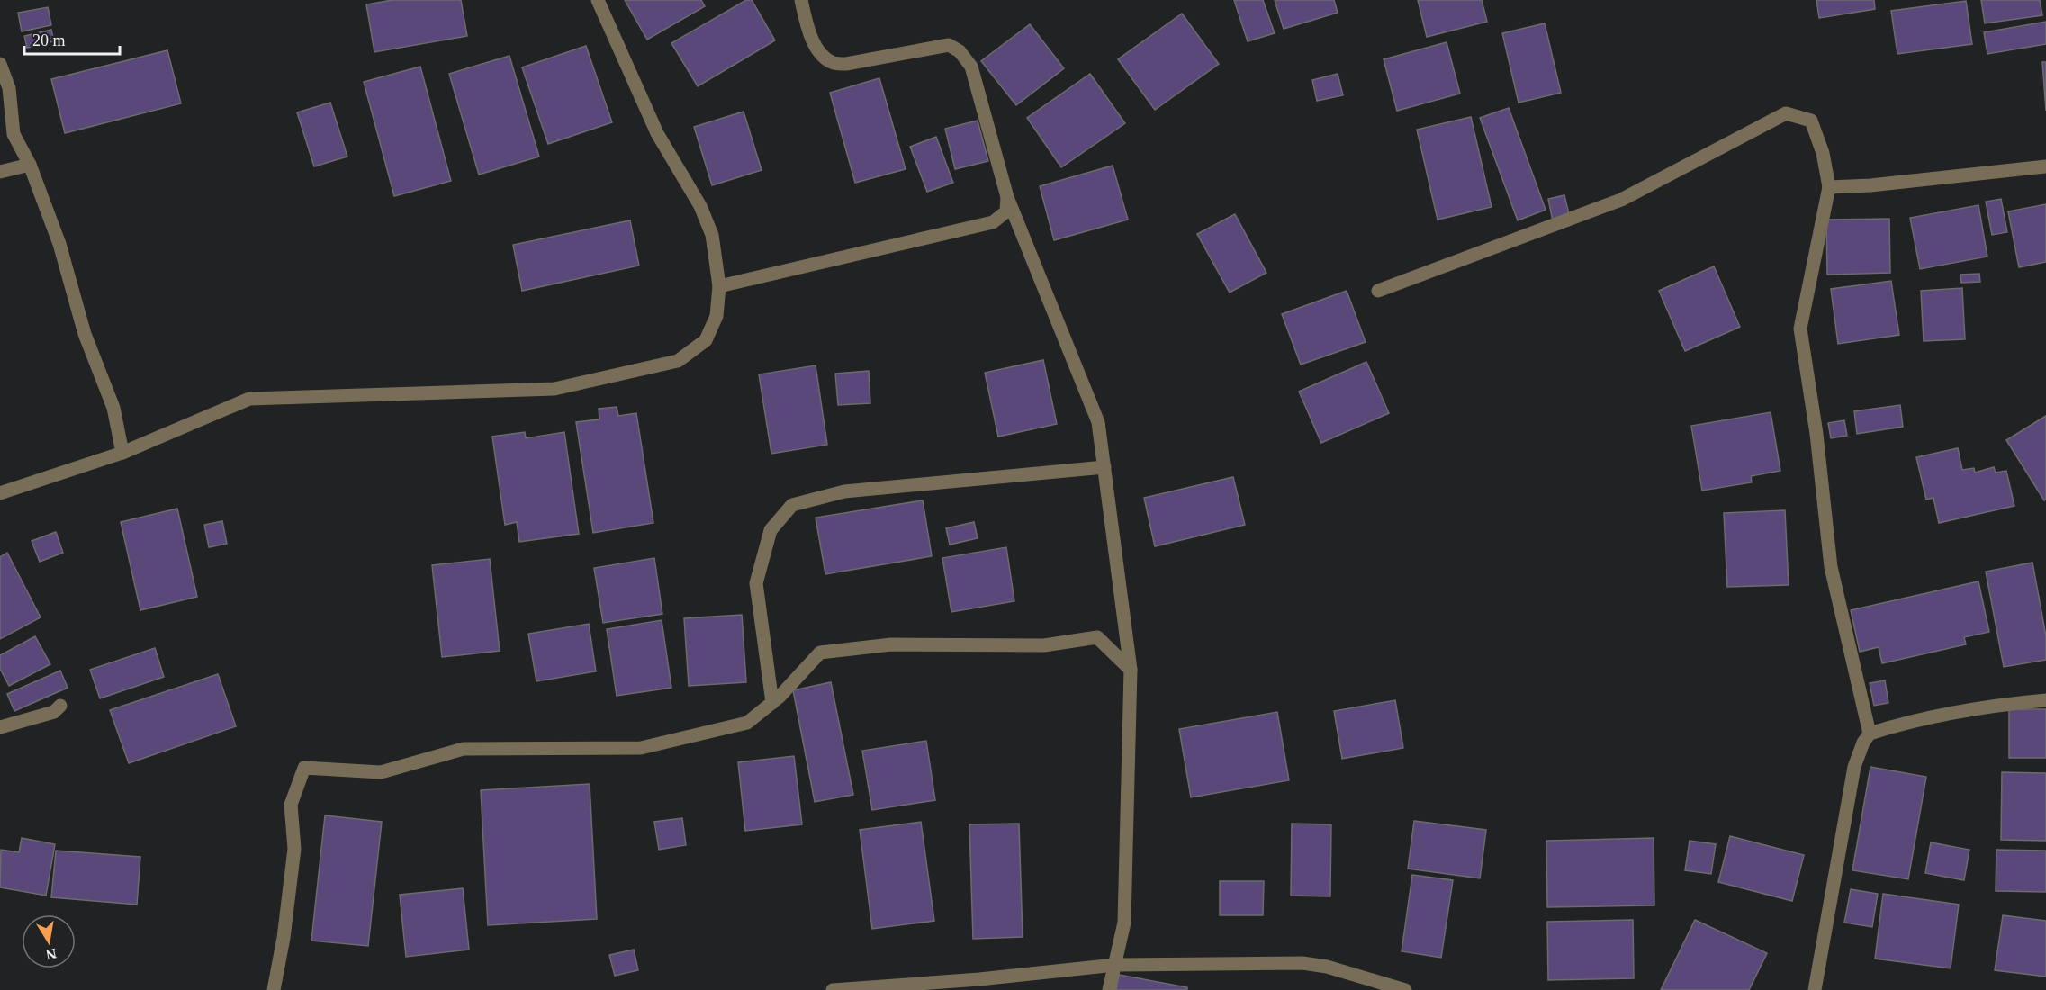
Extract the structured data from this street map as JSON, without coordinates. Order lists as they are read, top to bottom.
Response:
{
  "scale_bar": "20 m",
  "north": "bottom"
}
